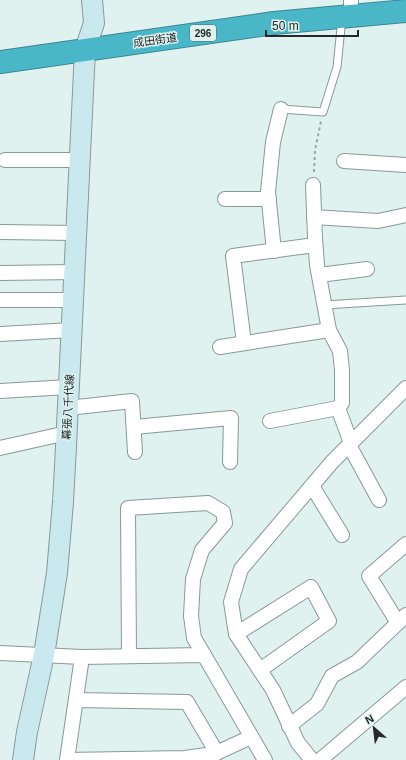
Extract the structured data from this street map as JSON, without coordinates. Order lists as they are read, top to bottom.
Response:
{
  "streets": {
    "highway": ["296", "成田街道"],
    "main road": ["幕張八千代線"]
  },
  "crossings": [
    ["成田街道", "幕張八千代線"]
  ],
  "scale_bar": "50 m",
  "north": "top left"
}
